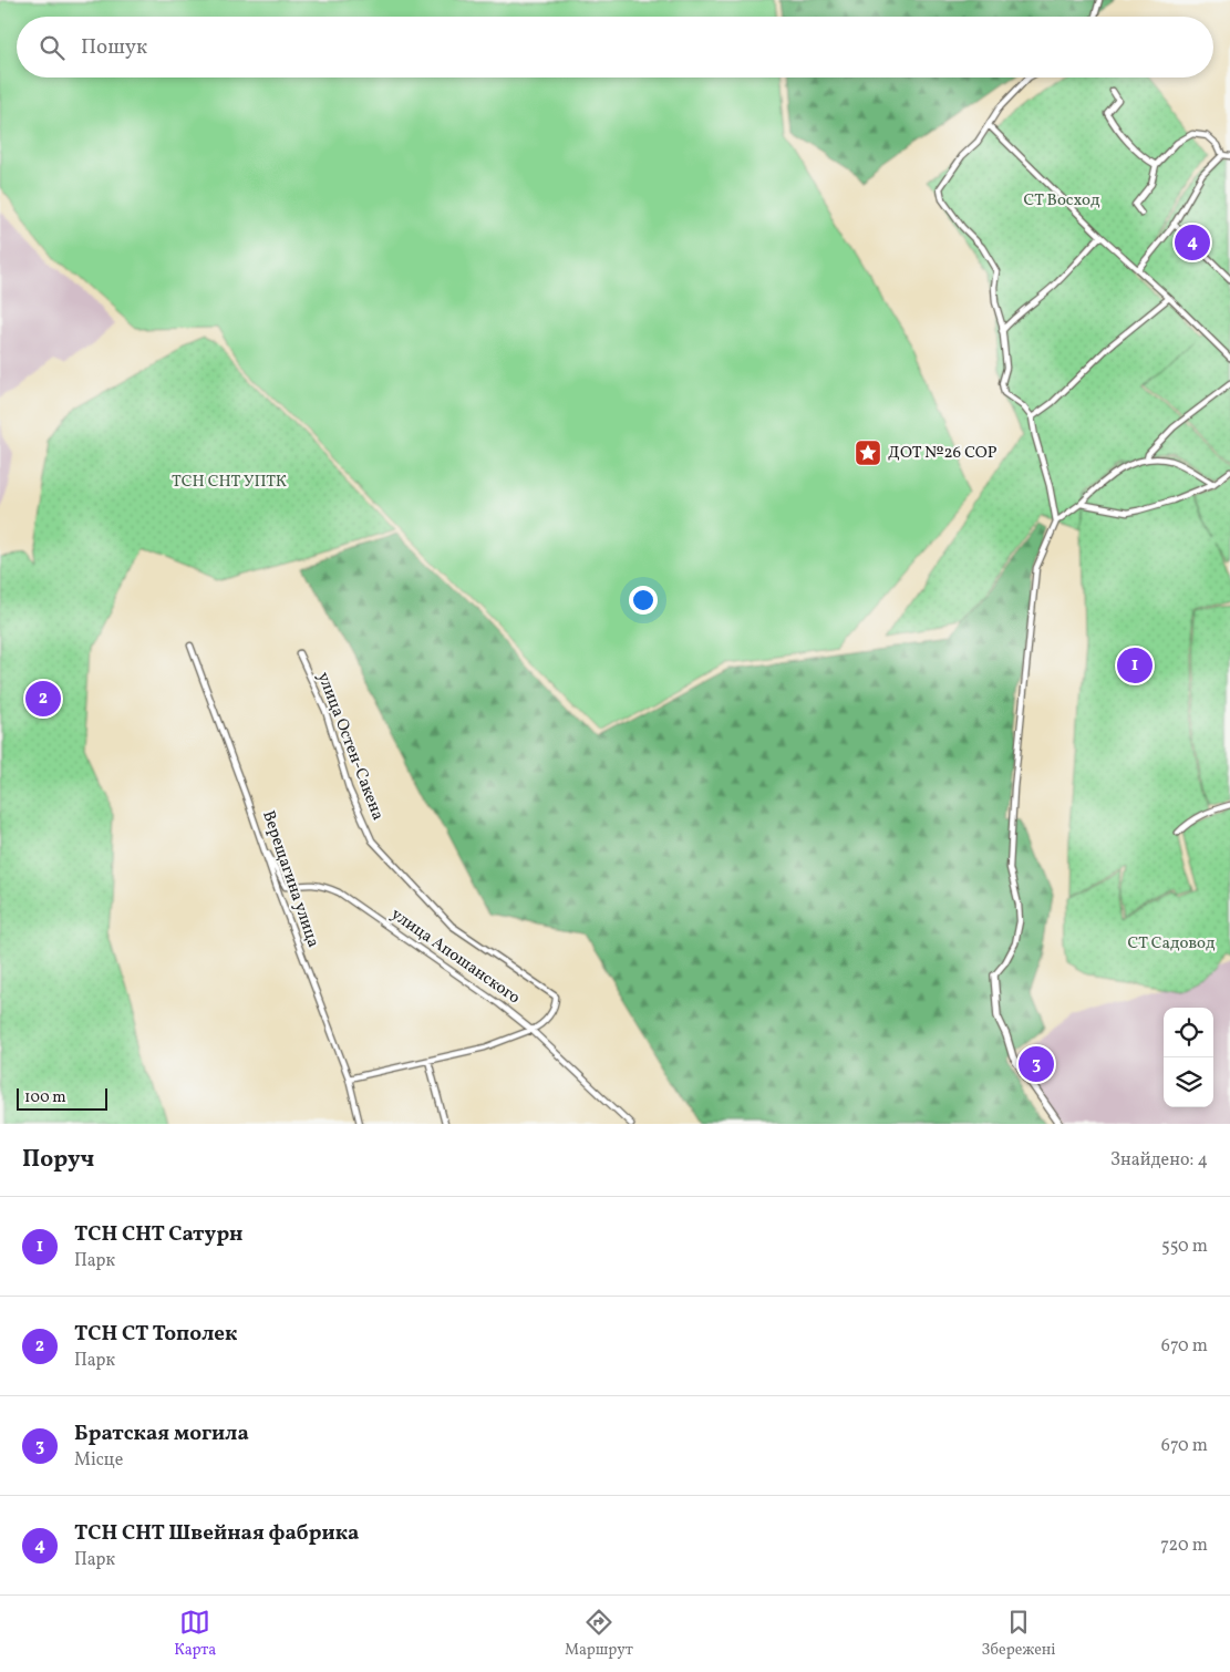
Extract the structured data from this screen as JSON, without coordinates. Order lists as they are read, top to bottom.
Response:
{
  "streets": {
    "street": ["улица Остен-Сакена", "Верещагина улица", "улица Апошанского"]
  },
  "crossings": [
    ["улица Остен-Сакена", "улица Апошанского"],
    ["Верещагина улица", "улица Апошанского"]
  ],
  "parks": ["СТ Восход", "ТСН СНТ УПТК", "СТ Садовод"],
  "places": {
    "place": ["ДОТ №26 СОР"]
  },
  "scale_bar": "100 m",
  "page": {
    "search": "Пошук",
    "pins": [
      "4",
      "1",
      "2",
      "3"
    ],
    "scale": "100 m",
    "heading": ["Поруч", "Знайдено: 4"],
    "list": [
      {
        "mark": "1",
        "name": "ТСН СНТ Сатурн",
        "note": "Парк",
        "value": "550 m"
      },
      {
        "mark": "2",
        "name": "ТСН СТ Тополек",
        "note": "Парк",
        "value": "670 m"
      },
      {
        "mark": "3",
        "name": "Братская могила",
        "note": "Місце",
        "value": "670 m"
      },
      {
        "mark": "4",
        "name": "ТСН СНТ Швейная фабрика",
        "note": "Парк",
        "value": "720 m"
      }
    ],
    "nav": ["Карта", "Маршрут", "Збережені"]
  }
}
